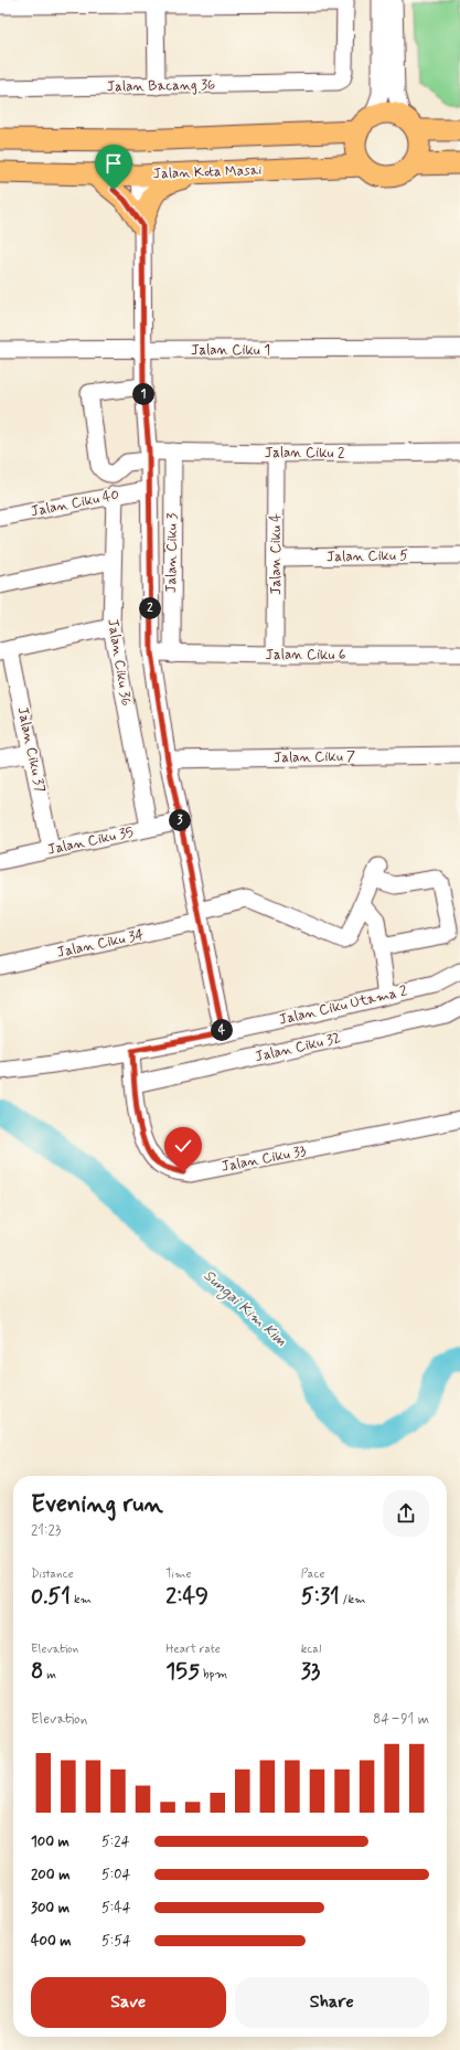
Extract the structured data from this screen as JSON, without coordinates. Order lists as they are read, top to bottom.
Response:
{
  "streets": {
    "main road": ["Jalan Kota Masai"],
    "street": [
      "Jalan Bacang 36",
      "Jalan Ciku 1",
      "Jalan Ciku 2",
      "Jalan Ciku 40",
      "Jalan Ciku 3",
      "Jalan Ciku 4",
      "Jalan Ciku 5",
      "Jalan Ciku 6",
      "Jalan Ciku 36",
      "Jalan Ciku 37",
      "Jalan Ciku 7",
      "Jalan Ciku 35",
      "Jalan Ciku 34",
      "Jalan Ciku Utama 2",
      "Jalan Ciku 32",
      "Jalan Ciku 33"
    ]
  },
  "crossings": [
    ["Jalan Ciku 2", "Jalan Ciku 3"],
    ["Jalan Ciku 2", "Jalan Ciku 4"],
    ["Jalan Ciku 40", "Jalan Ciku 36"],
    ["Jalan Ciku 3", "Jalan Ciku 6"],
    ["Jalan Ciku 4", "Jalan Ciku 5"],
    ["Jalan Ciku 4", "Jalan Ciku 6"],
    ["Jalan Ciku 36", "Jalan Ciku 35"],
    ["Jalan Ciku 37", "Jalan Ciku 35"],
    ["Jalan Ciku Utama 2", "Jalan Ciku 33"],
    ["Jalan Ciku 32", "Jalan Ciku 33"]
  ],
  "water": ["Sungai Kim Kim"],
  "page": {
    "pins": [
      "1",
      "2",
      "3",
      "4"
    ],
    "heading": ["Evening run", "21:23"],
    "stats": [
      ["Distance", "0.51 km"],
      ["Time", "2:49"],
      ["Pace", "5:31 /km"],
      ["Elevation", "8 m"],
      ["Heart rate", "155 bpm"],
      ["kcal", "33"]
    ],
    "chart": ["Elevation", "84–91 m"],
    "list": [
      {
        "name": "100 m",
        "note": "5:24"
      },
      {
        "name": "200 m",
        "note": "5:04"
      },
      {
        "name": "300 m",
        "note": "5:44"
      },
      {
        "name": "400 m",
        "note": "5:54"
      }
    ],
    "buttons": ["Save", "Share"]
  }
}
